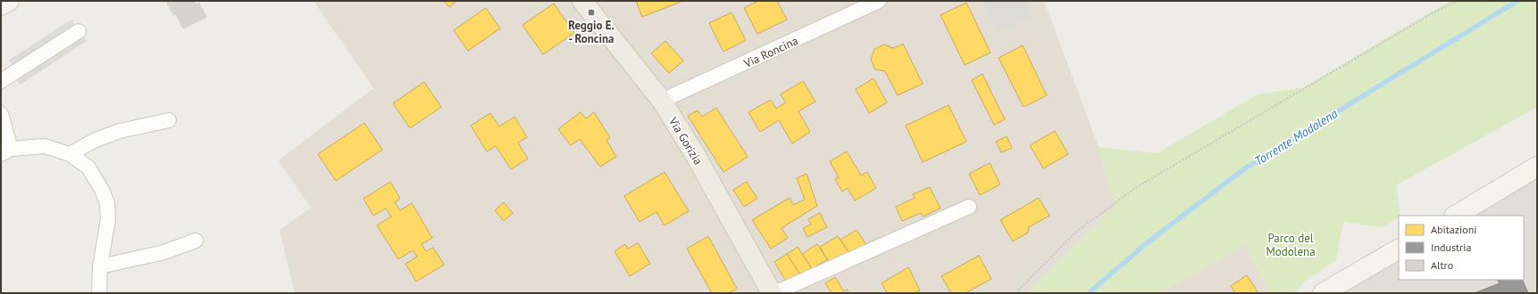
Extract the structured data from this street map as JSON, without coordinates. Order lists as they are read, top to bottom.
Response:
{
  "streets": {
    "main road": ["Via Gorizia"],
    "street": ["Via Roncina"]
  },
  "crossings": [
    ["Via Roncina", "Via Gorizia"]
  ],
  "water": ["Torrente Modolena"],
  "parks": ["Parco del Modolena"],
  "places": {
    "transit": ["Reggio E. - Roncina"]
  },
  "legend": ["Abitazioni", "Industria", "Altro"]
}
